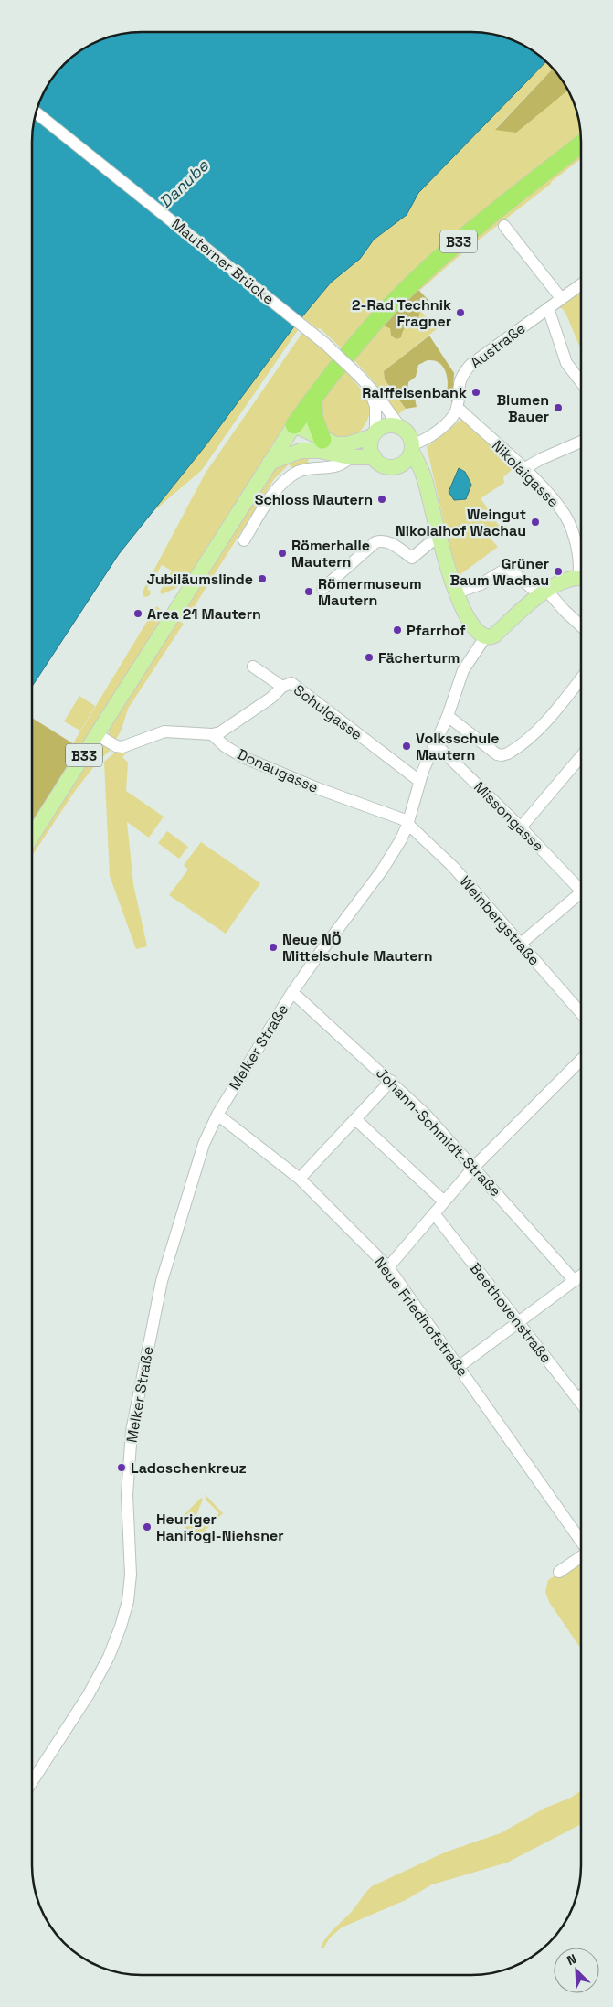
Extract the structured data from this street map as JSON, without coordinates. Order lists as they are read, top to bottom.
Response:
{
  "streets": {
    "highway": ["B33"],
    "street": [
      "Mauterner Brücke",
      "Austraße",
      "Nikolaigasse",
      "Schulgasse",
      "Donaugasse",
      "Missongasse",
      "Weinbergstraße",
      "Melker Straße",
      "Johann-Schmidt-Straße",
      "Beethovenstraße",
      "Neue Friedhofstraße"
    ]
  },
  "crossings": [
    ["Austraße", "Nikolaigasse"],
    ["Schulgasse", "Donaugasse"],
    ["Schulgasse", "Melker Straße"],
    ["Donaugasse", "Weinbergstraße"],
    ["Donaugasse", "Melker Straße"],
    ["Missongasse", "Melker Straße"],
    ["Weinbergstraße", "Melker Straße"],
    ["Melker Straße", "Johann-Schmidt-Straße"],
    ["Melker Straße", "Neue Friedhofstraße"]
  ],
  "water": ["Danube"],
  "places": [
    "2-Rad Technik Fragner",
    "Raiffeisenbank",
    "Blumen Bauer",
    "Schloss Mautern",
    "Weingut Nikolaihof Wachau",
    "Römerhalle Mautern",
    "Grüner Baum Wachau",
    "Jubiläumslinde",
    "Römermuseum Mautern",
    "Area 21 Mautern",
    "Pfarrhof",
    "Fächerturm",
    "Volksschule Mautern",
    "Neue NÖ Mittelschule Mautern",
    "Ladoschenkreuz",
    "Heuriger Hanifogl-Niehsner"
  ],
  "north": "top left"
}
